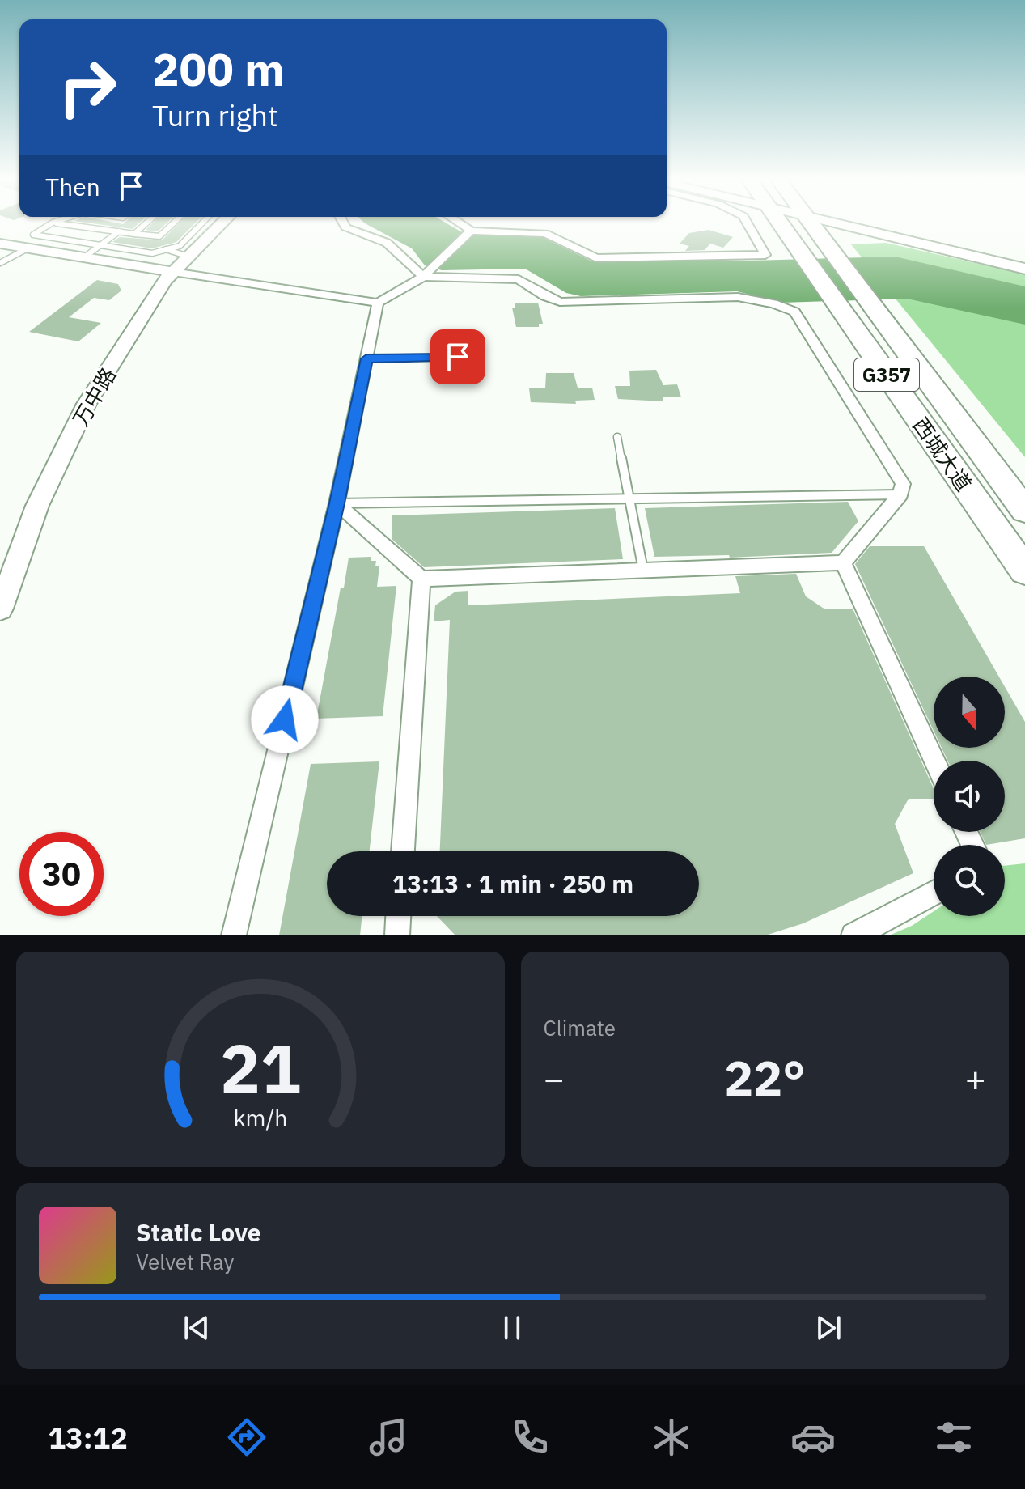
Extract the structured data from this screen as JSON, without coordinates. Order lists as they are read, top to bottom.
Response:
{
  "streets": {
    "highway": ["G357", "西城大道"],
    "street": ["万中路"]
  },
  "north": "bottom",
  "page": {
    "turn": ["200 m", "Turn right"],
    "then": "Then",
    "limit": "30",
    "trip": "13:13 · 1 min · 250 m",
    "tile": "Climate",
    "heat": ["−", "22°", "+"],
    "song": ["Static Love", "Velvet Ray"],
    "tabs": "13:12",
    "gauge": ["21", "km/h"]
  }
}
